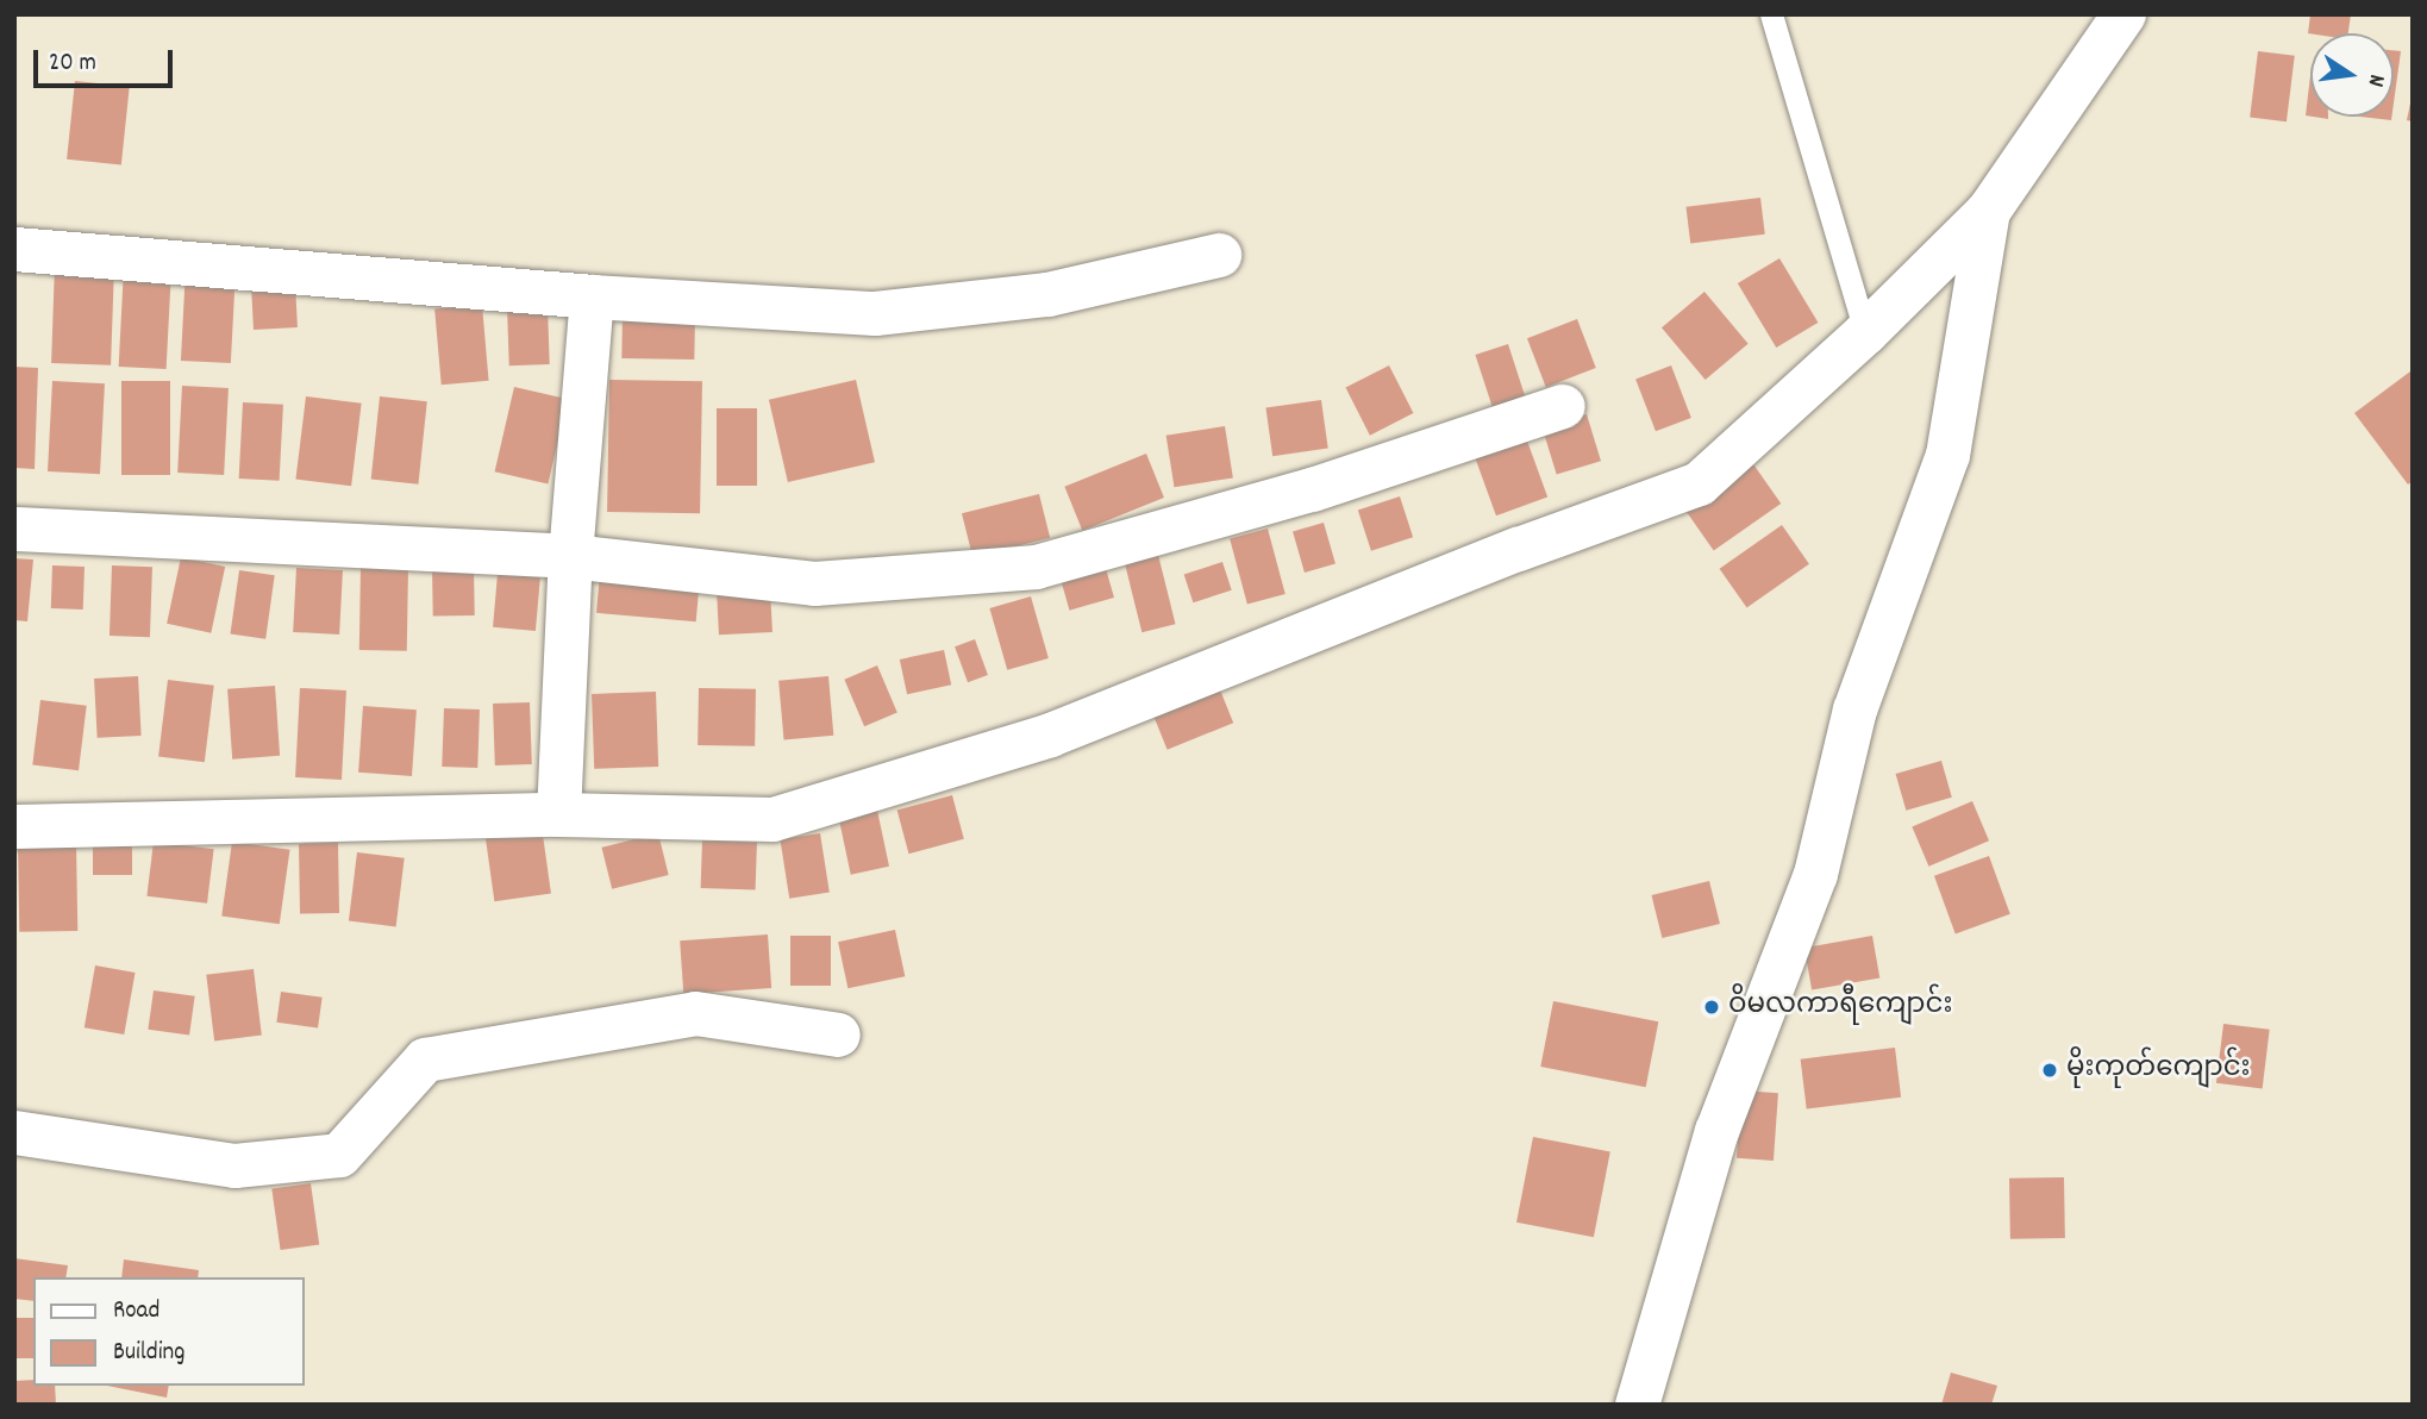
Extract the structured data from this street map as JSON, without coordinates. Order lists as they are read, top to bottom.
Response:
{
  "places": ["ဝိမလကာရီကျောင်း", "မိုးကုတ်ကျောင်း"],
  "legend": ["Road", "Building"],
  "scale_bar": "20 m",
  "north": "right"
}
